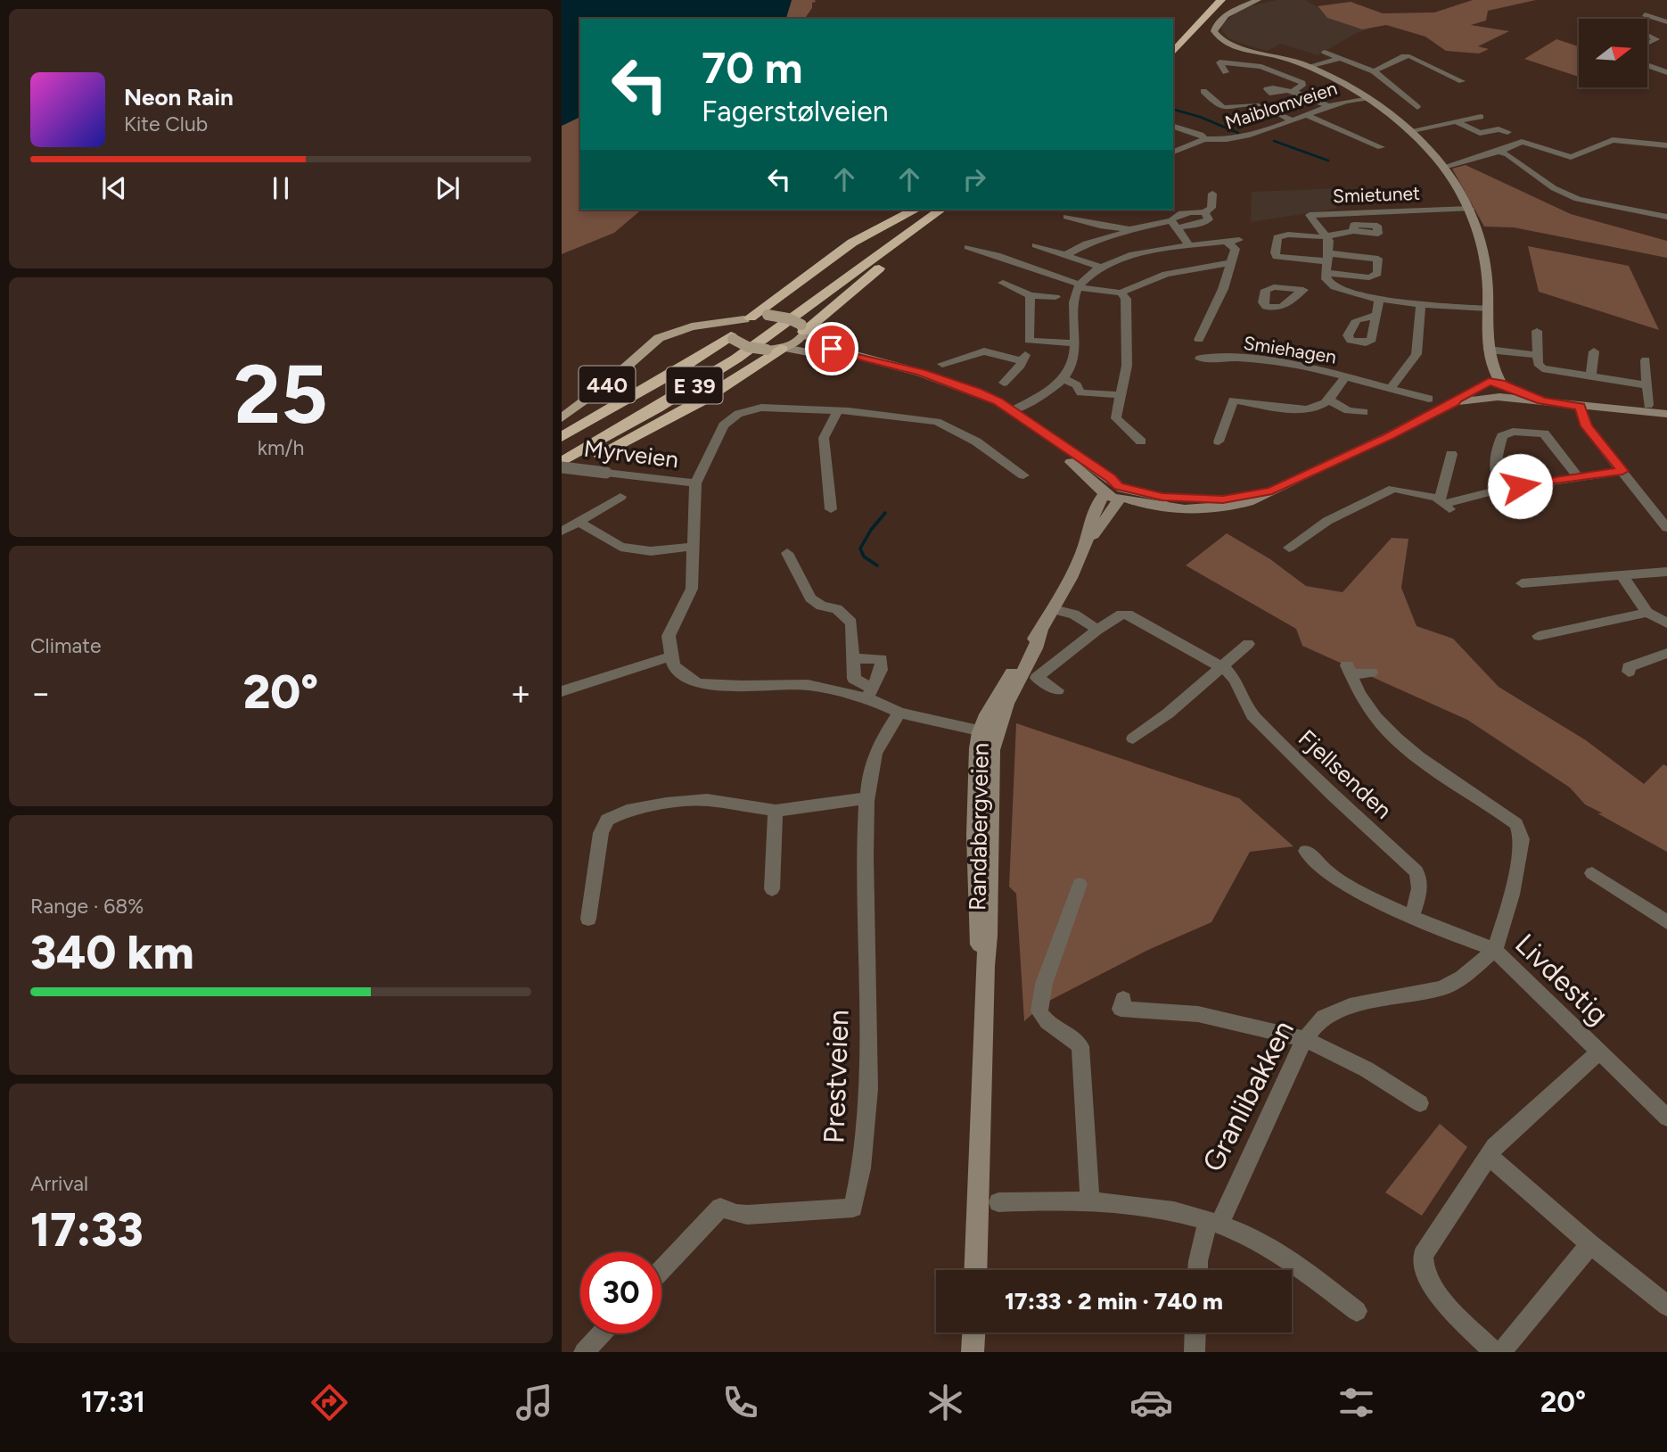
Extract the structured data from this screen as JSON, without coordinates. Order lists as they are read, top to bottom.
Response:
{
  "streets": {
    "highway": ["E 39"],
    "main road": ["440", "Randabergveien"],
    "street": [
      "Maiblomveien",
      "Smietunet",
      "Smiehagen",
      "Myrveien",
      "Fjellsenden",
      "Livdestig",
      "Prestveien",
      "Granlibakken"
    ]
  },
  "crossings": [
    ["440", "E 39"],
    ["Fjellsenden", "Livdestig"],
    ["Livdestig", "Granlibakken"]
  ],
  "north": "right",
  "page": {
    "turn": ["70 m", "Fagerstølveien"],
    "song": ["Neon Rain", "Kite Club"],
    "tile": [
      ["25", "km/h"],
      "Climate",
      ["Range · 68%", "340 km"],
      ["Arrival", "17:33"]
    ],
    "heat": ["−", "20°", "+"],
    "limit": "30",
    "trip": "17:33 · 2 min · 740 m",
    "tabs": ["17:31", "20°"]
  }
}
